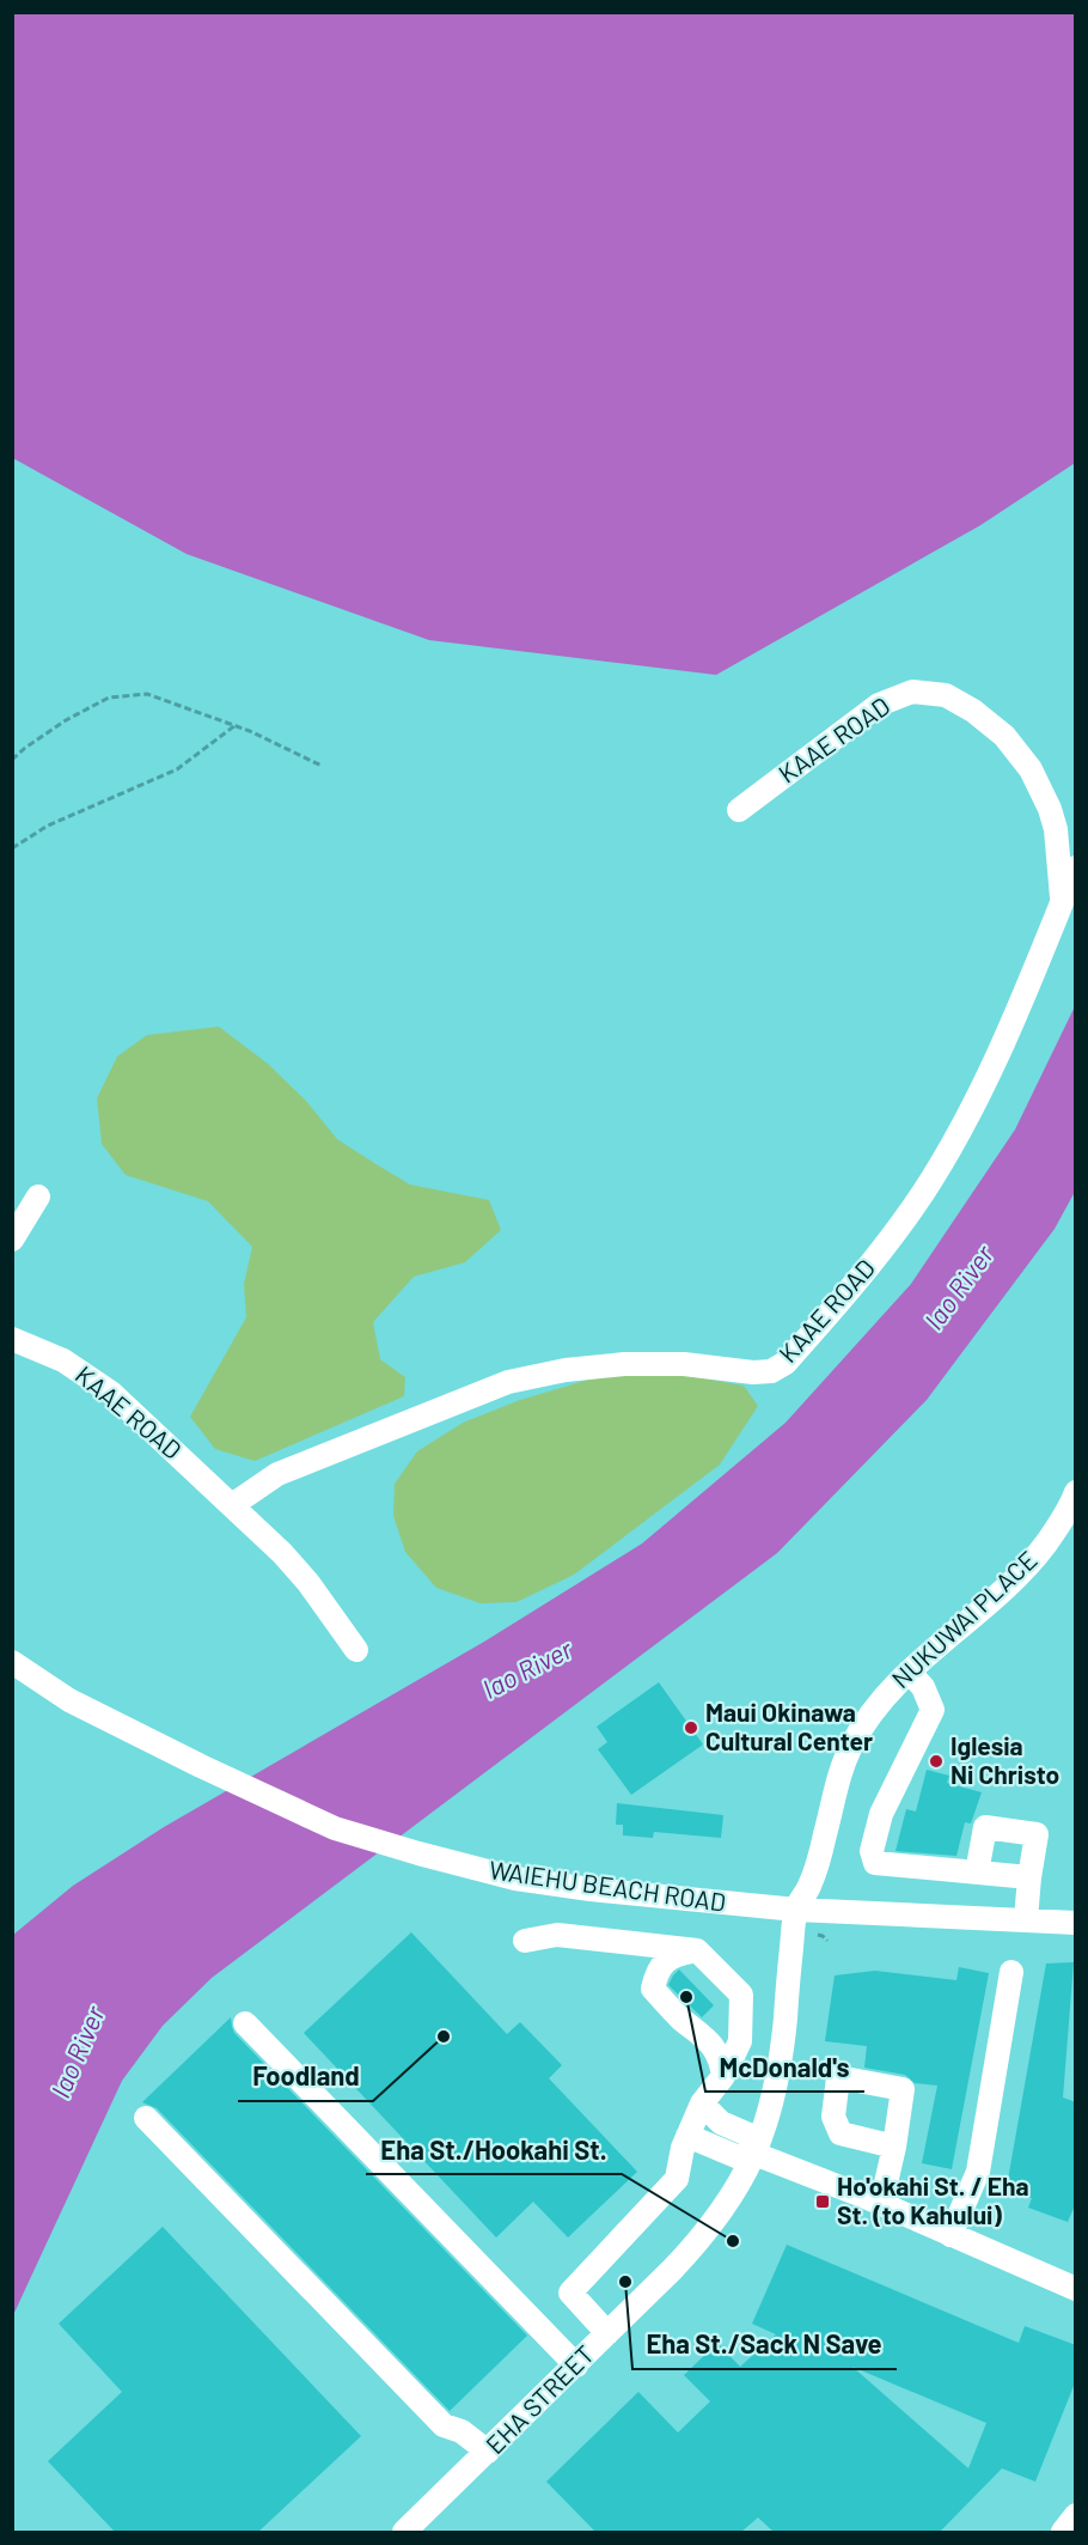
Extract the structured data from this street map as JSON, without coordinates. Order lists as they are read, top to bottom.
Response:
{
  "streets": {
    "street": [
      "KAAE ROAD",
      "NUKUWAI PLACE",
      "WAIEHU BEACH ROAD",
      "EHA STREET"
    ]
  },
  "crossings": [
    ["NUKUWAI PLACE", "WAIEHU BEACH ROAD"],
    ["NUKUWAI PLACE", "EHA STREET"],
    ["WAIEHU BEACH ROAD", "EHA STREET"]
  ],
  "water": ["Iao River"],
  "places": {
    "other": [
      "Maui Okinawa Cultural Center",
      "Iglesia Ni Christo",
      "McDonald's",
      "Foodland",
      "Eha St./Hookahi St.",
      "Eha St./Sack N Save"
    ],
    "transit": ["Ho'okahi St. / Eha St. (to Kahului)"]
  }
}
